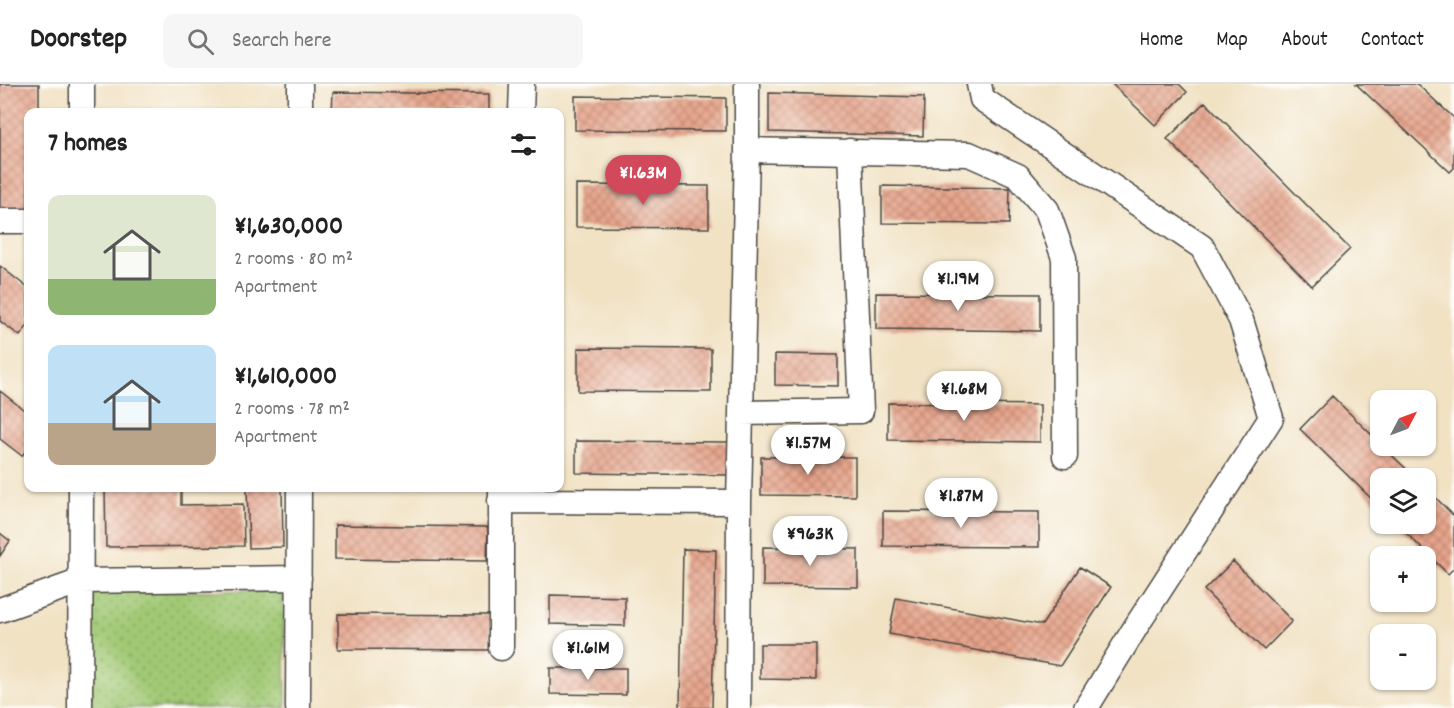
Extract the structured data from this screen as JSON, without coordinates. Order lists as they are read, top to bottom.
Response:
{
  "north": "top right",
  "page": {
    "header": "Doorstep",
    "search": "Search here",
    "nav": [
      "Home",
      "Map",
      "About",
      "Contact"
    ],
    "heading": "7 homes",
    "price": [
      "¥1.63M",
      "¥1.19M",
      "¥1.68M",
      "¥1.57M",
      "¥1.87M",
      "¥963K",
      "¥1.61M"
    ],
    "list": [
      {
        "name": "¥1,630,000",
        "note": "2 rooms · 80 m² · Apartment"
      },
      {
        "name": "¥1,610,000",
        "note": "2 rooms · 78 m² · Apartment"
      }
    ],
    "map_buttons": ["+", "−"]
  }
}
